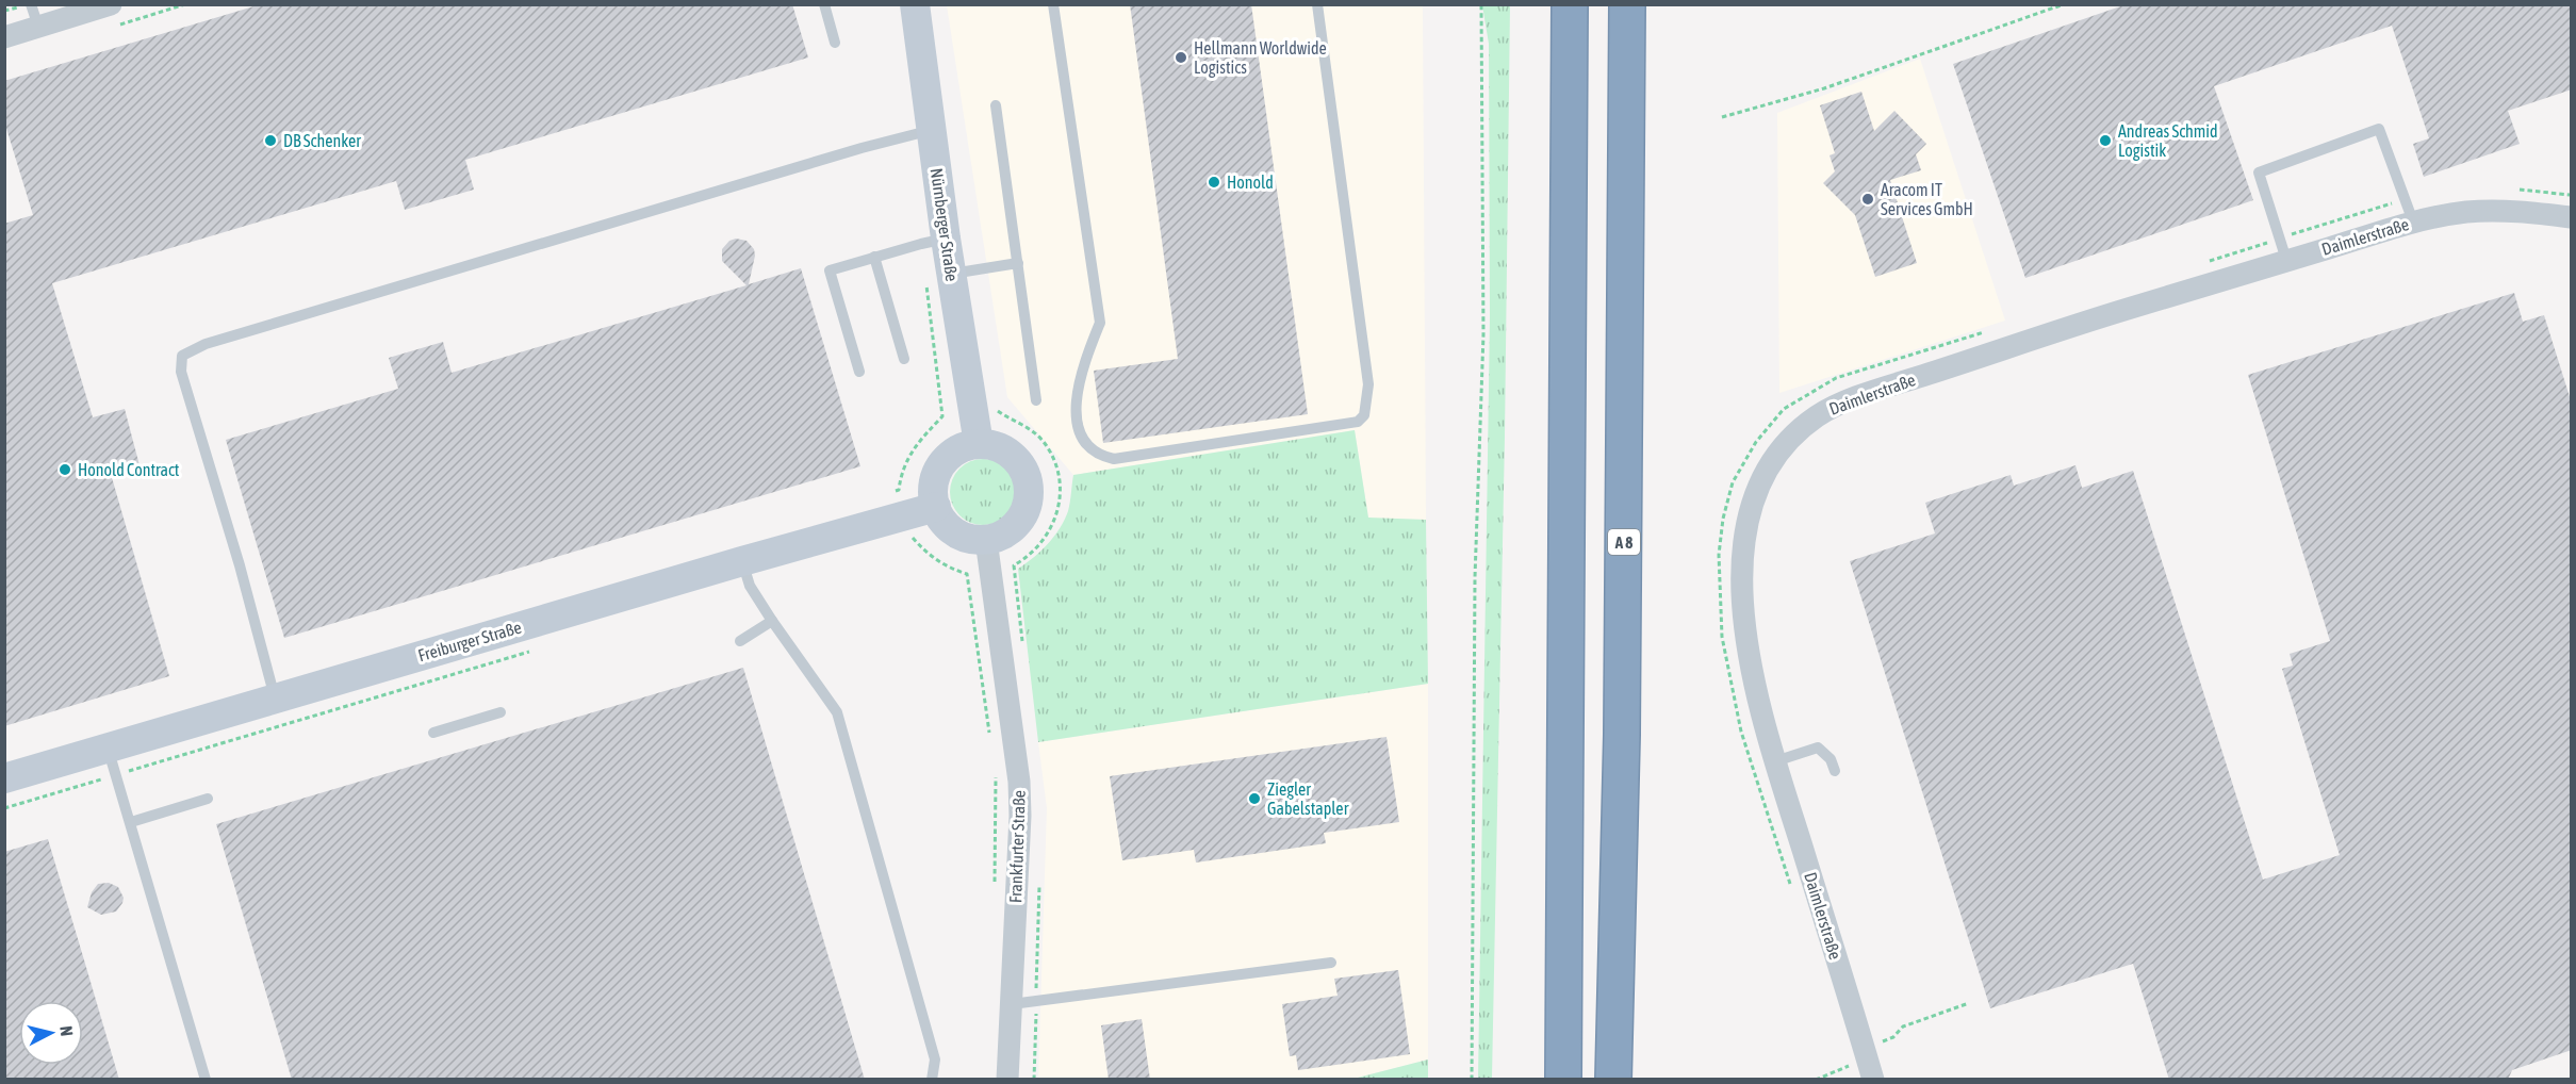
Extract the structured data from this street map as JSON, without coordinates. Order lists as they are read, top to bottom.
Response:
{
  "streets": {
    "highway": ["A 8"],
    "street": [
      "Nürnberger Straße",
      "Daimlerstraße",
      "Freiburger Straße",
      "Frankfurter Straße"
    ]
  },
  "crossings": [
    ["Nürnberger Straße", "Freiburger Straße"],
    ["Nürnberger Straße", "Frankfurter Straße"],
    ["Freiburger Straße", "Frankfurter Straße"]
  ],
  "places": [
    "Hellmann Worldwide Logistics",
    "DB Schenker",
    "Andreas Schmid Logistik",
    "Honold",
    "Aracom IT Services GmbH",
    "Honold Contract",
    "Ziegler Gabelstapler"
  ],
  "north": "right"
}
